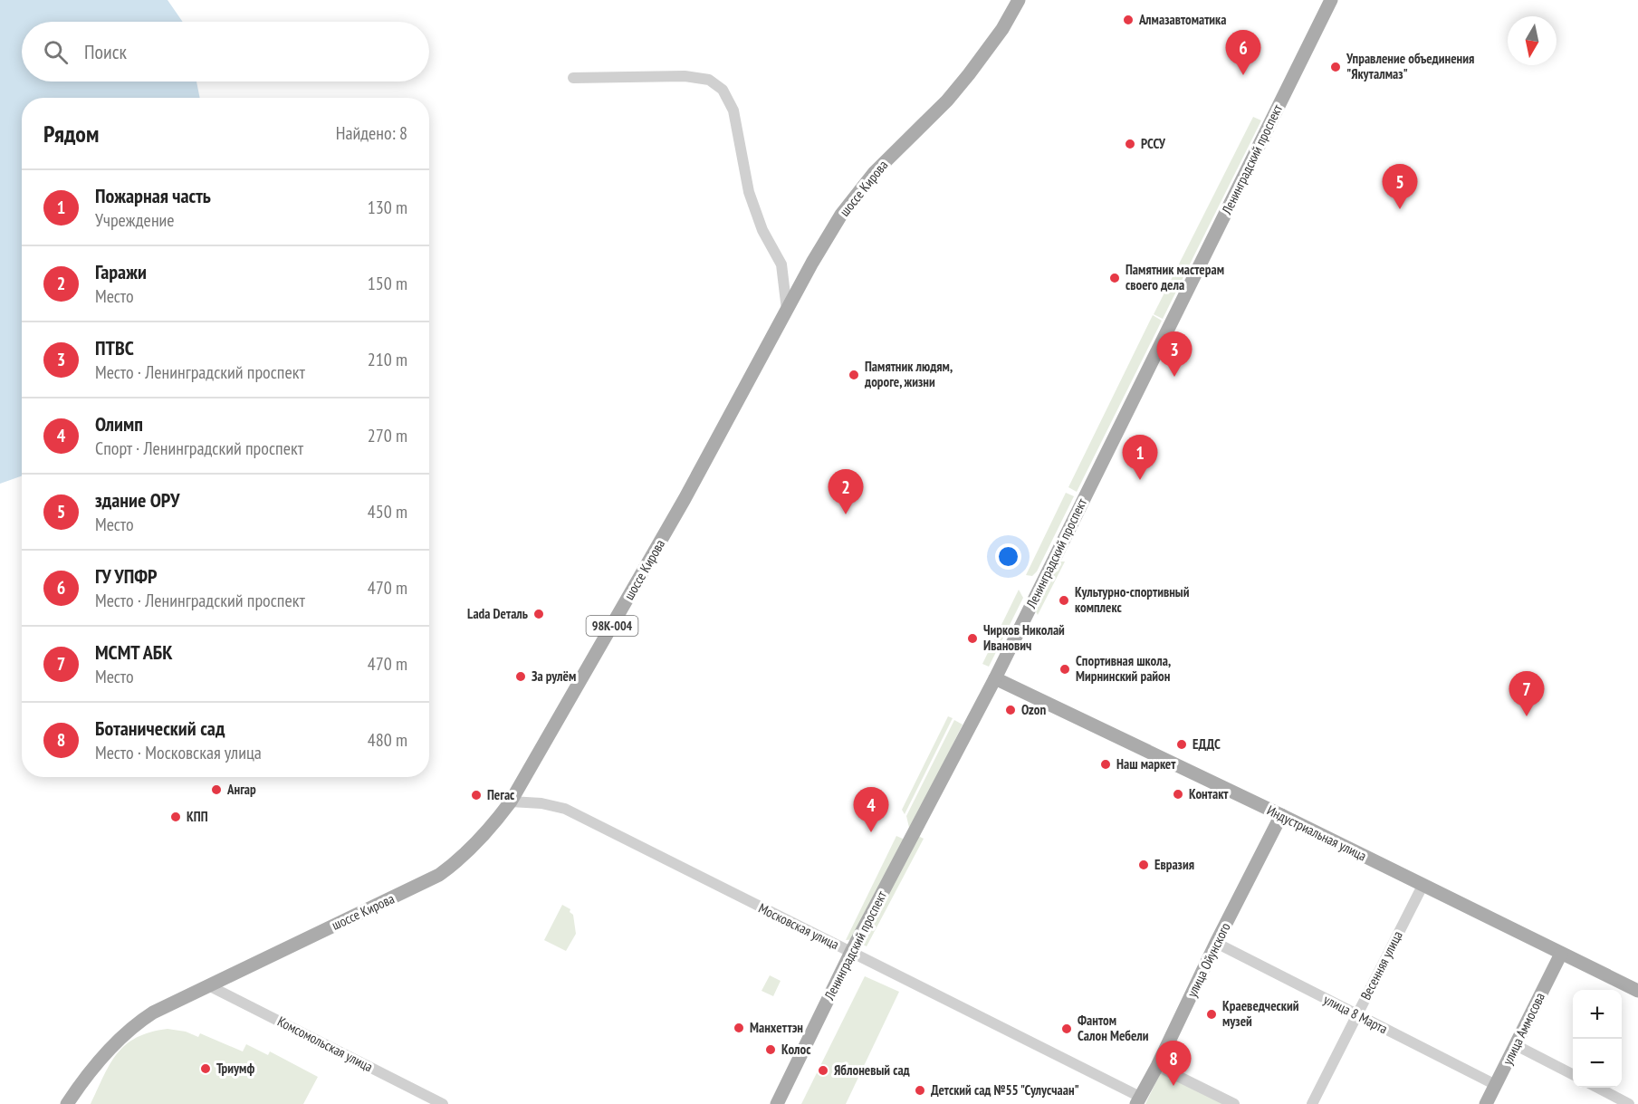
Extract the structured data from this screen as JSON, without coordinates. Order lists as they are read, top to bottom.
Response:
{
  "streets": {
    "main road": [
      "Ленинградский проспект",
      "шоссе Кирова",
      "98К-004",
      "Индустриальная улица",
      "улица Ойунского",
      "улица Аммосова"
    ],
    "street": [
      "Московская улица",
      "Весенняя улица",
      "улица 8 Марта",
      "Комсомольская улица"
    ]
  },
  "crossings": [
    ["Ленинградский проспект", "Индустриальная улица"],
    ["Ленинградский проспект", "Московская улица"],
    ["шоссе Кирова", "Московская улица"],
    ["шоссе Кирова", "Комсомольская улица"],
    ["Индустриальная улица", "улица Ойунского"],
    ["Индустриальная улица", "Весенняя улица"],
    ["Индустриальная улица", "улица Аммосова"],
    ["Московская улица", "улица Ойунского"],
    ["улица Ойунского", "улица 8 Марта"],
    ["Весенняя улица", "улица 8 Марта"],
    ["улица 8 Марта", "улица Аммосова"]
  ],
  "places": [
    "Алмазавтоматика",
    "Управление объединения \"Якуталмаз\"",
    "РССУ",
    "Памятник мастерам своего дела",
    "Памятник людям, дороге, жизни",
    "Культурно-спортивный комплекс",
    "Lada Dеталь",
    "Чирков Николай Иванович",
    "Спортивная школа, Мирнинский район",
    "За рулём",
    "Ozon",
    "ЕДДС",
    "Наш маркет",
    "Ангар",
    "Контакт",
    "Пегас",
    "КПП",
    "Евразия",
    "Краеведческий музей",
    "Манхеттэн",
    "Фантом Салон Мебели",
    "Колос",
    "Триумф",
    "Яблоневый сад",
    "Детский сад №55 \"Сулусчаан\""
  ],
  "north": "bottom",
  "page": {
    "search": "Поиск",
    "pins": [
      "6",
      "5",
      "3",
      "1",
      "2",
      "7",
      "4",
      "8"
    ],
    "heading": ["Рядом", "Найдено: 8"],
    "list": [
      {
        "mark": "1",
        "name": "Пожарная часть",
        "note": "Учреждение",
        "value": "130 m"
      },
      {
        "mark": "2",
        "name": "Гаражи",
        "note": "Место",
        "value": "150 m"
      },
      {
        "mark": "3",
        "name": "ПТВС",
        "note": "Место · Ленинградский проспект",
        "value": "210 m"
      },
      {
        "mark": "4",
        "name": "Олимп",
        "note": "Спорт · Ленинградский проспект",
        "value": "270 m"
      },
      {
        "mark": "5",
        "name": "здание ОРУ",
        "note": "Место",
        "value": "450 m"
      },
      {
        "mark": "6",
        "name": "ГУ УПФР",
        "note": "Место · Ленинградский проспект",
        "value": "470 m"
      },
      {
        "mark": "7",
        "name": "МСМТ АБК",
        "note": "Место",
        "value": "470 m"
      },
      {
        "mark": "8",
        "name": "Ботанический сад",
        "note": "Место · Московская улица",
        "value": "480 m"
      }
    ],
    "map_buttons": ["+", "−"]
  }
}
